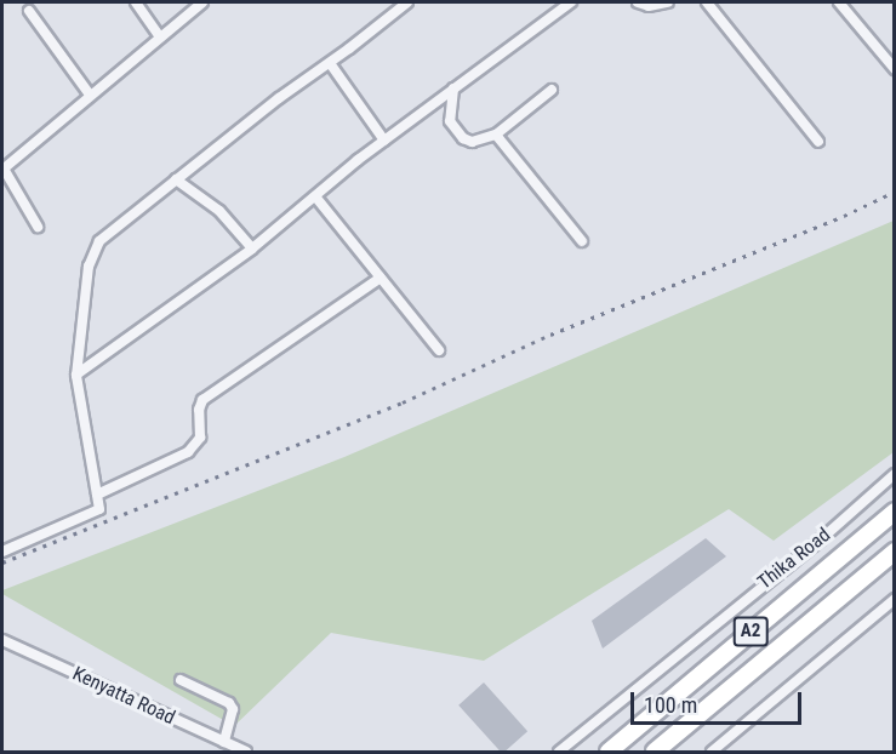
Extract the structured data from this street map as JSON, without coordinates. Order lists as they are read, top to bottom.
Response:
{
  "streets": {
    "highway": ["Thika Road", "A2"],
    "street": ["Kenyatta Road"]
  },
  "scale_bar": "100 m"
}
